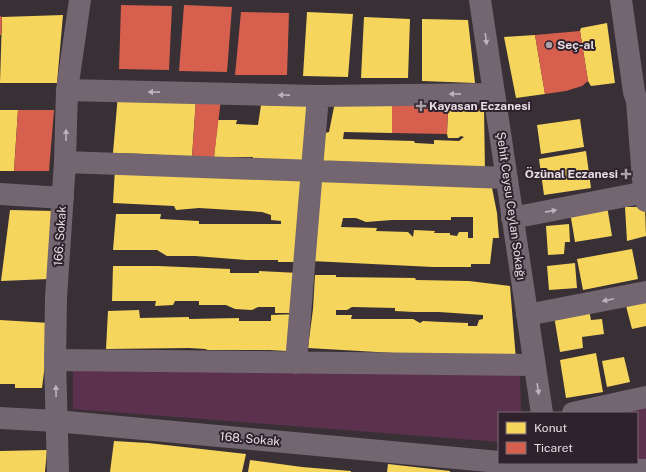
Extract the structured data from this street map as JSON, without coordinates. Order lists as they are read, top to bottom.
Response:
{
  "streets": {
    "street": ["Şehit Ceysu Ceylan Sokağı", "166. Sokak", "168. Sokak"]
  },
  "crossings": [
    ["166. Sokak", "168. Sokak"]
  ],
  "places": {
    "other": ["Seç-al"],
    "health": ["Kayasan Eczanesi", "Özünal Eczanesi"]
  },
  "legend": ["Konut", "Ticaret"]
}
